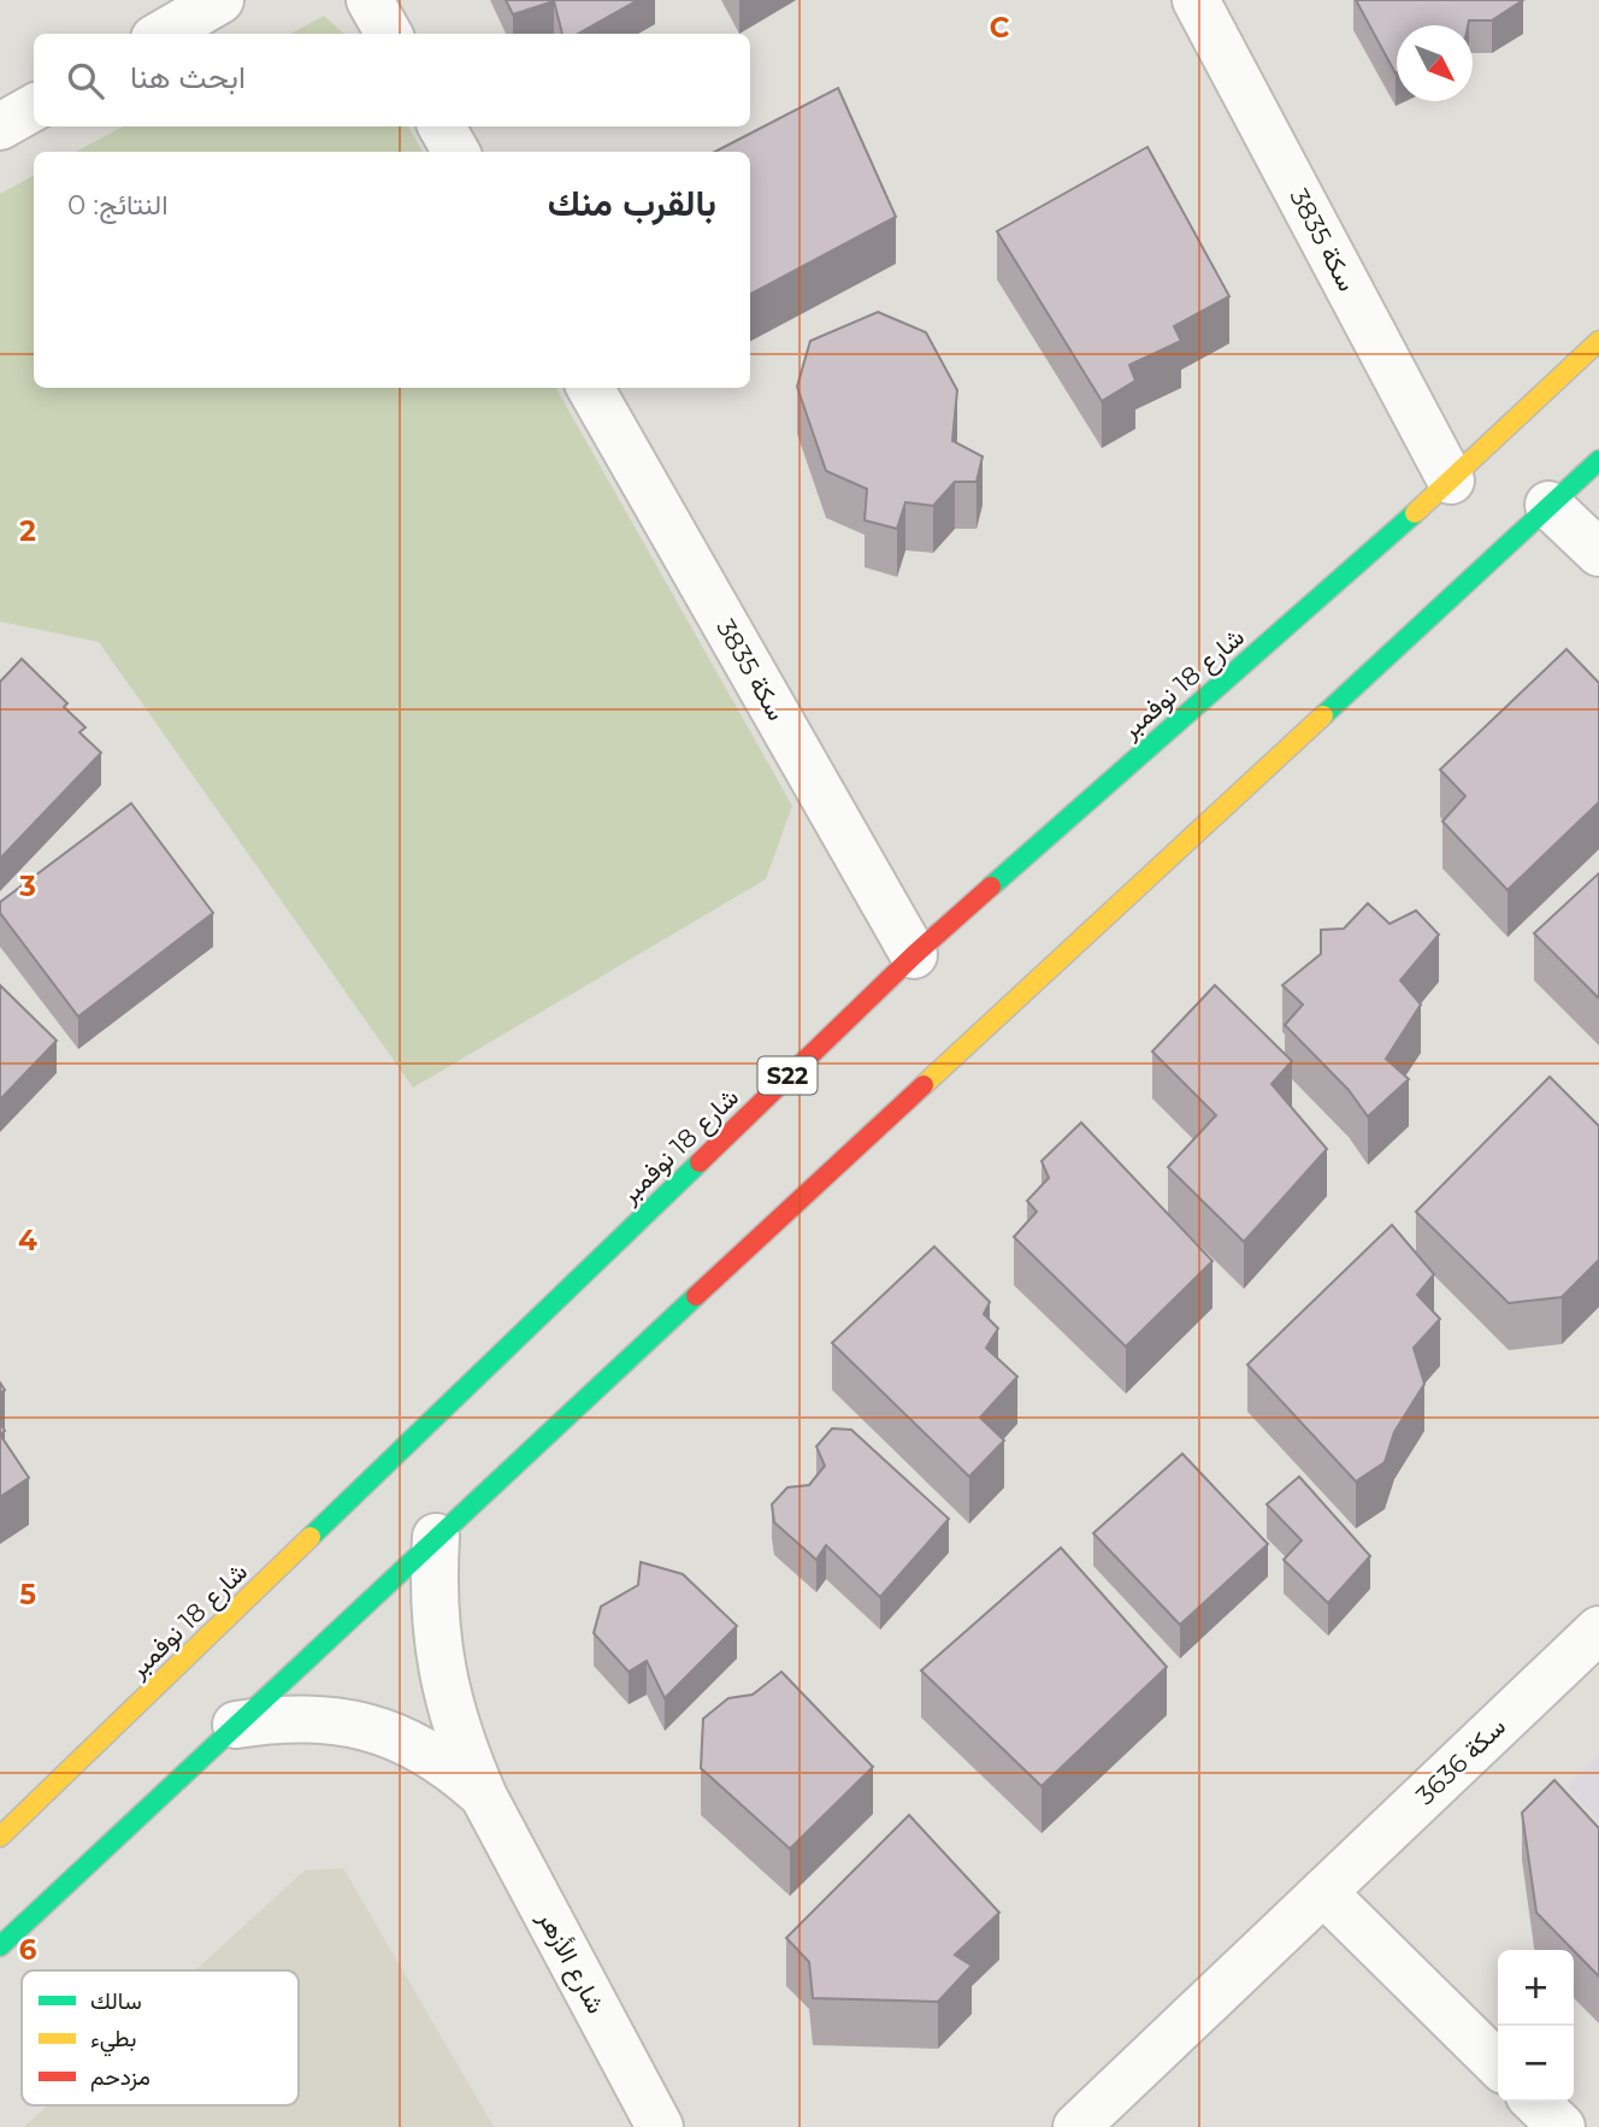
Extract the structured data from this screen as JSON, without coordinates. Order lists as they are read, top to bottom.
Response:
{
  "streets": {
    "main road": ["شارع 18 نوفمبر", "S22"],
    "street": ["سكة 3835", "سكة 3636", "شارع الأزهر"]
  },
  "crossings": [
    ["سكة 3835", "شارع 18 نوفمبر"]
  ],
  "legend": ["سالك", "بطيء", "مزدحم"],
  "north": "bottom right",
  "page": {
    "search": "ابحث هنا",
    "heading": ["بالقرب منك", "النتائج: 0"],
    "map_buttons": ["+", "−"]
  },
  "grid": {
    "columns": ["C"],
    "rows": [
      "2",
      "3",
      "4",
      "5",
      "6"
    ]
  }
}
